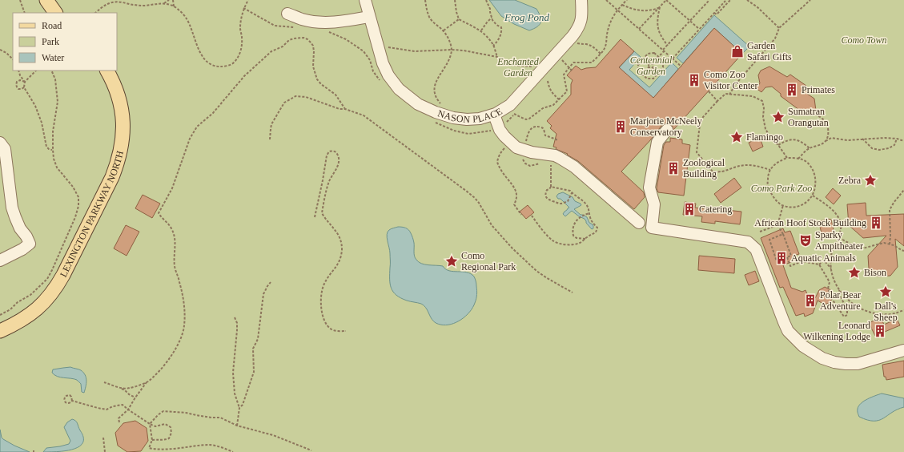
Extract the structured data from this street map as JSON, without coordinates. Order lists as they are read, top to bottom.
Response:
{
  "streets": {
    "main road": ["LEXINGTON PARKWAY NORTH"],
    "lane": ["NASON PLACE"]
  },
  "water": ["Frog Pond"],
  "parks": [
    "Como Town",
    "Centennial Garden",
    "Enchanted Garden",
    "Como Park Zoo"
  ],
  "places": {
    "shop": ["Garden Safari Gifts"],
    "building": [
      "Como Zoo Visitor Center",
      "Primates",
      "Marjorie McNeely Conservatory",
      "Zoological Building",
      "Catering",
      "African Hoof Stock Building",
      "Aquatic Animals",
      "Polar Bear Adventure",
      "Leonard Wilkening Lodge"
    ],
    "place": [
      "Sumatran Orangutan",
      "Flamingo",
      "Zebra",
      "Como Regional Park",
      "Bison",
      "Dall's Sheep"
    ],
    "theatre": ["Sparky Ampitheater"]
  },
  "legend": ["Road", "Park", "Water"]
}
